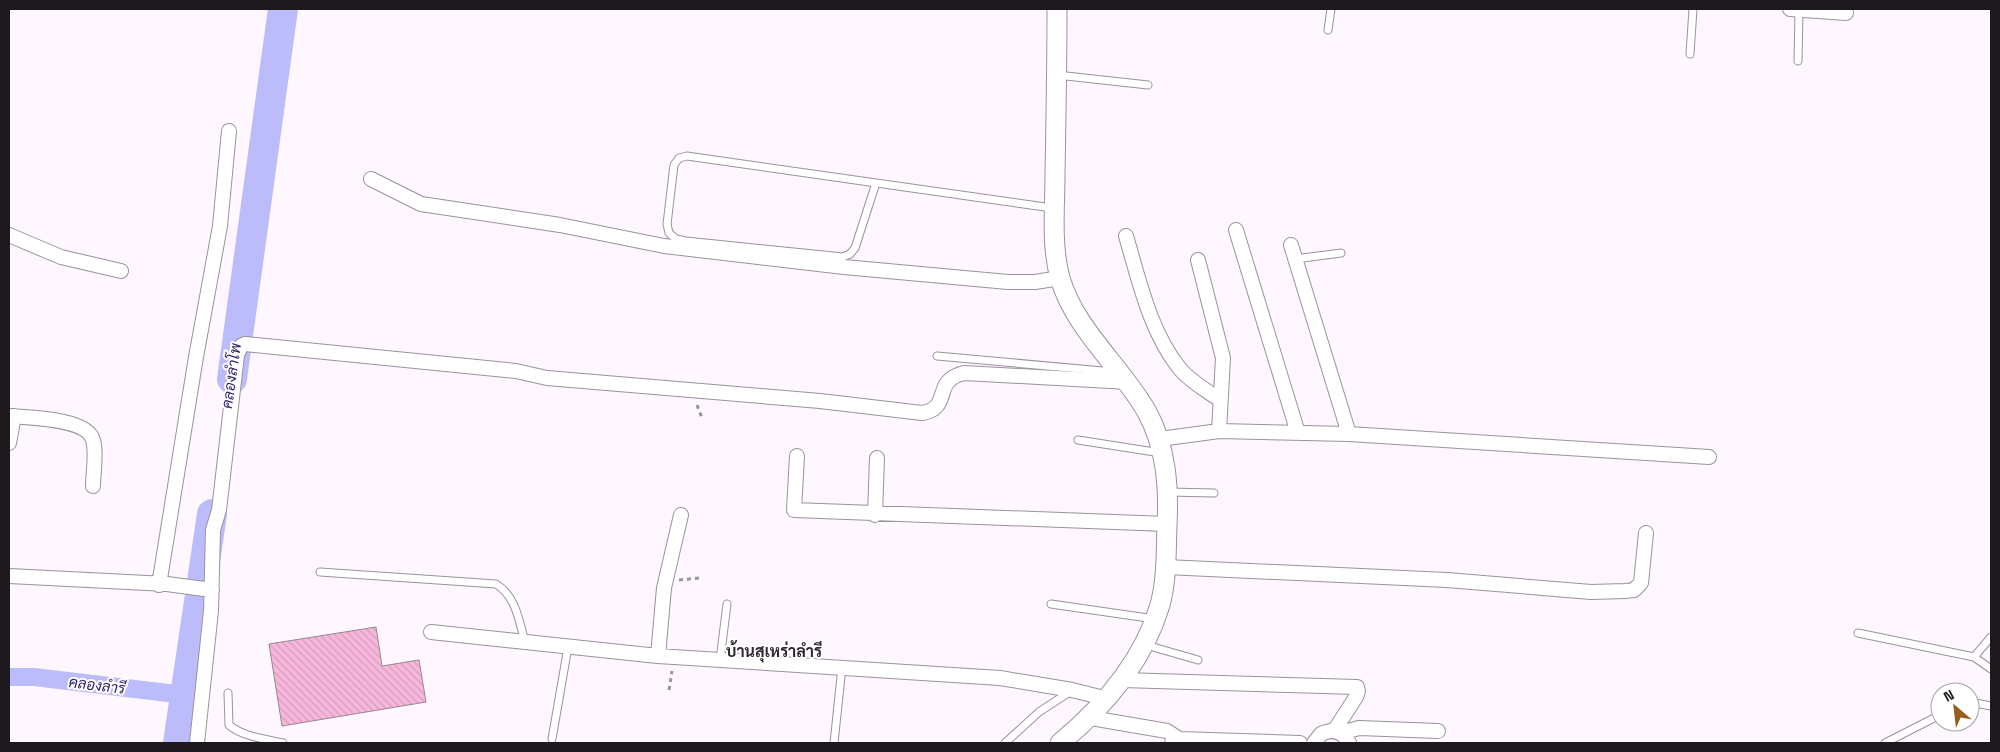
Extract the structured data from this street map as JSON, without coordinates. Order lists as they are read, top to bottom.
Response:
{
  "districts": ["บ้านสุเหร่าลำรี"],
  "water": ["คลองลำโพ", "คลองลำรี"],
  "north": "top left"
}
